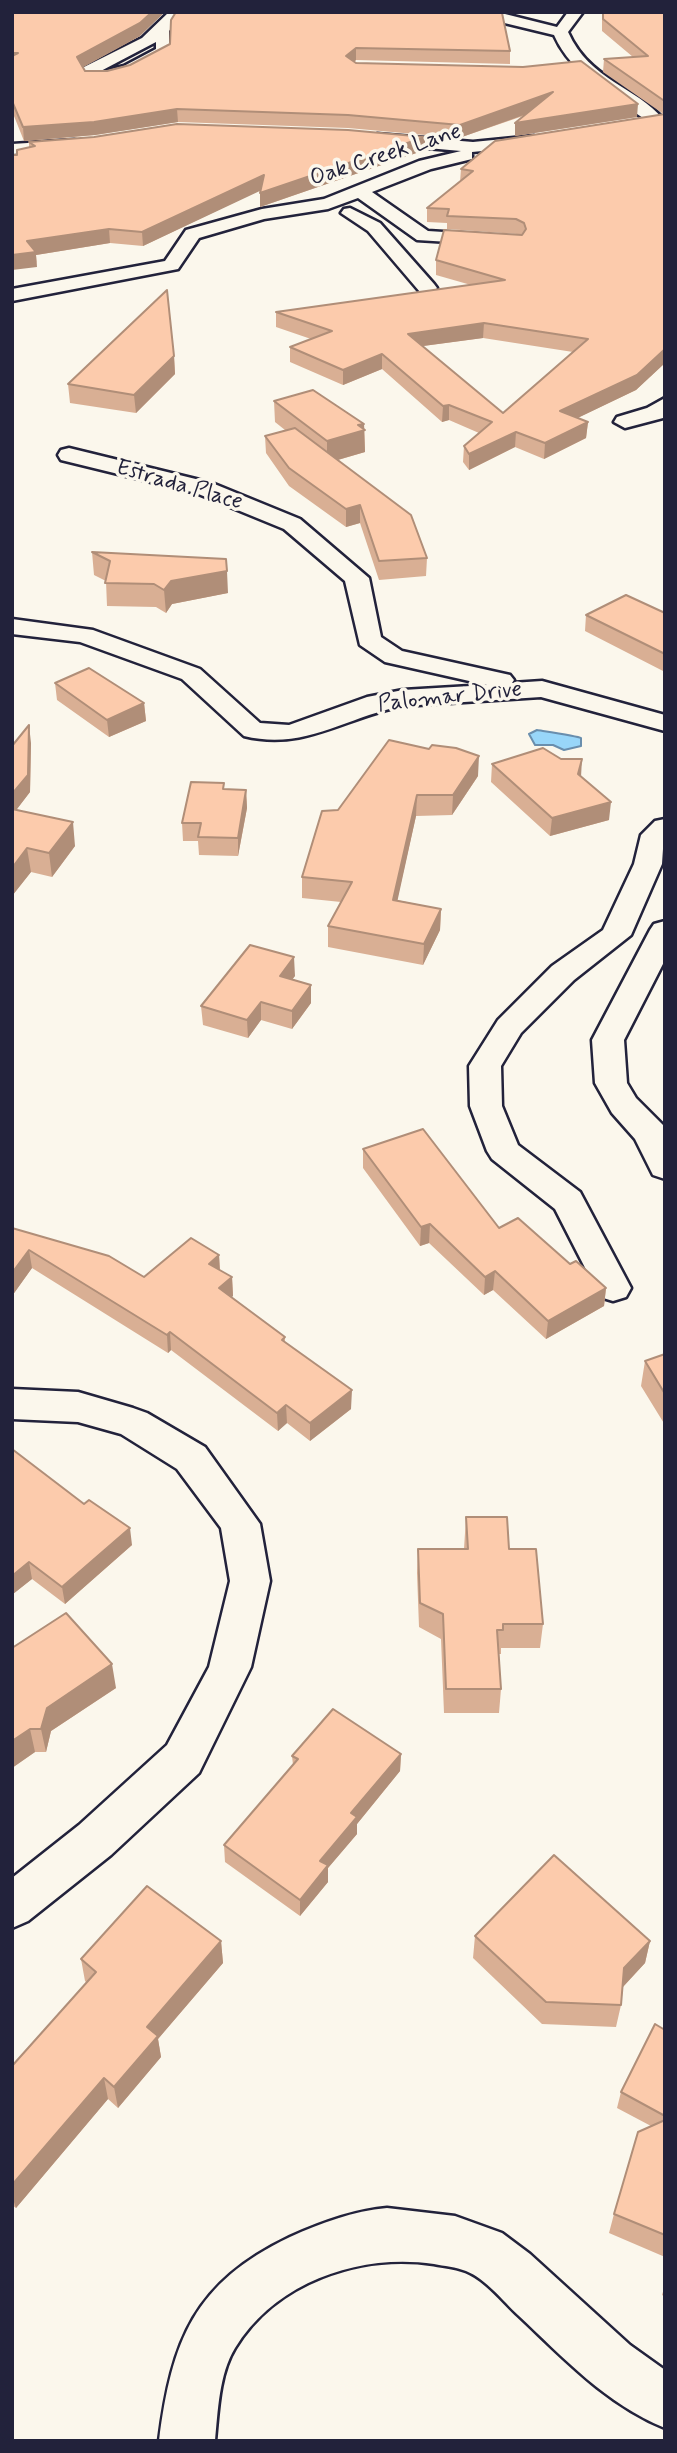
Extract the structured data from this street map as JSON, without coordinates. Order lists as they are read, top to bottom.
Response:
{
  "streets": {
    "street": ["Oak Creek Lane", "Estrada Place", "Palomar Drive"]
  },
  "crossings": [
    ["Estrada Place", "Palomar Drive"]
  ]
}
